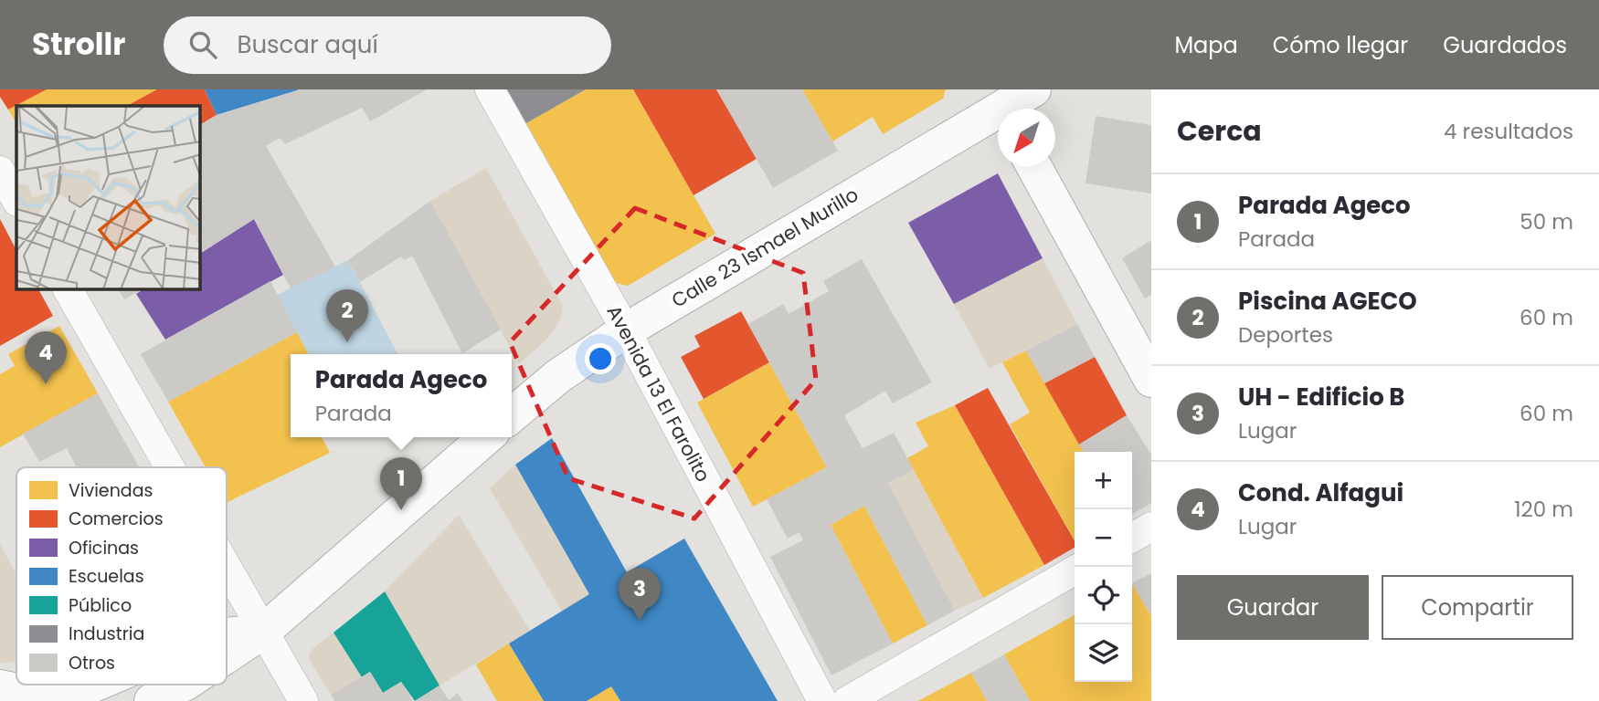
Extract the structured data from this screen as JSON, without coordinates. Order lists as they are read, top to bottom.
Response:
{
  "streets": {
    "main road": ["Calle 23 Ismael Murillo"],
    "street": ["Avenida 13 El Farolito"]
  },
  "crossings": [
    ["Calle 23 Ismael Murillo", "Avenida 13 El Farolito"]
  ],
  "legend": [
    "Viviendas",
    "Comercios",
    "Oficinas",
    "Escuelas",
    "Público",
    "Industria",
    "Otros"
  ],
  "north": "bottom left",
  "page": {
    "header": "Strollr",
    "search": "Buscar aquí",
    "nav": ["Mapa", "Cómo llegar", "Guardados"],
    "heading": ["Cerca", "4 resultados"],
    "list": [
      {
        "mark": "1",
        "name": "Parada Ageco",
        "note": "Parada",
        "value": "50 m"
      },
      {
        "mark": "2",
        "name": "Piscina AGECO",
        "note": "Deportes",
        "value": "60 m"
      },
      {
        "mark": "3",
        "name": "UH - Edificio B",
        "note": "Lugar",
        "value": "60 m"
      },
      {
        "mark": "4",
        "name": "Cond. Alfagui",
        "note": "Lugar",
        "value": "120 m"
      }
    ],
    "pins": [
      "2",
      "4",
      "1",
      "3"
    ],
    "popup": ["Parada Ageco", "Parada"],
    "map_buttons": ["+", "−"],
    "buttons": ["Guardar", "Compartir"]
  }
}
